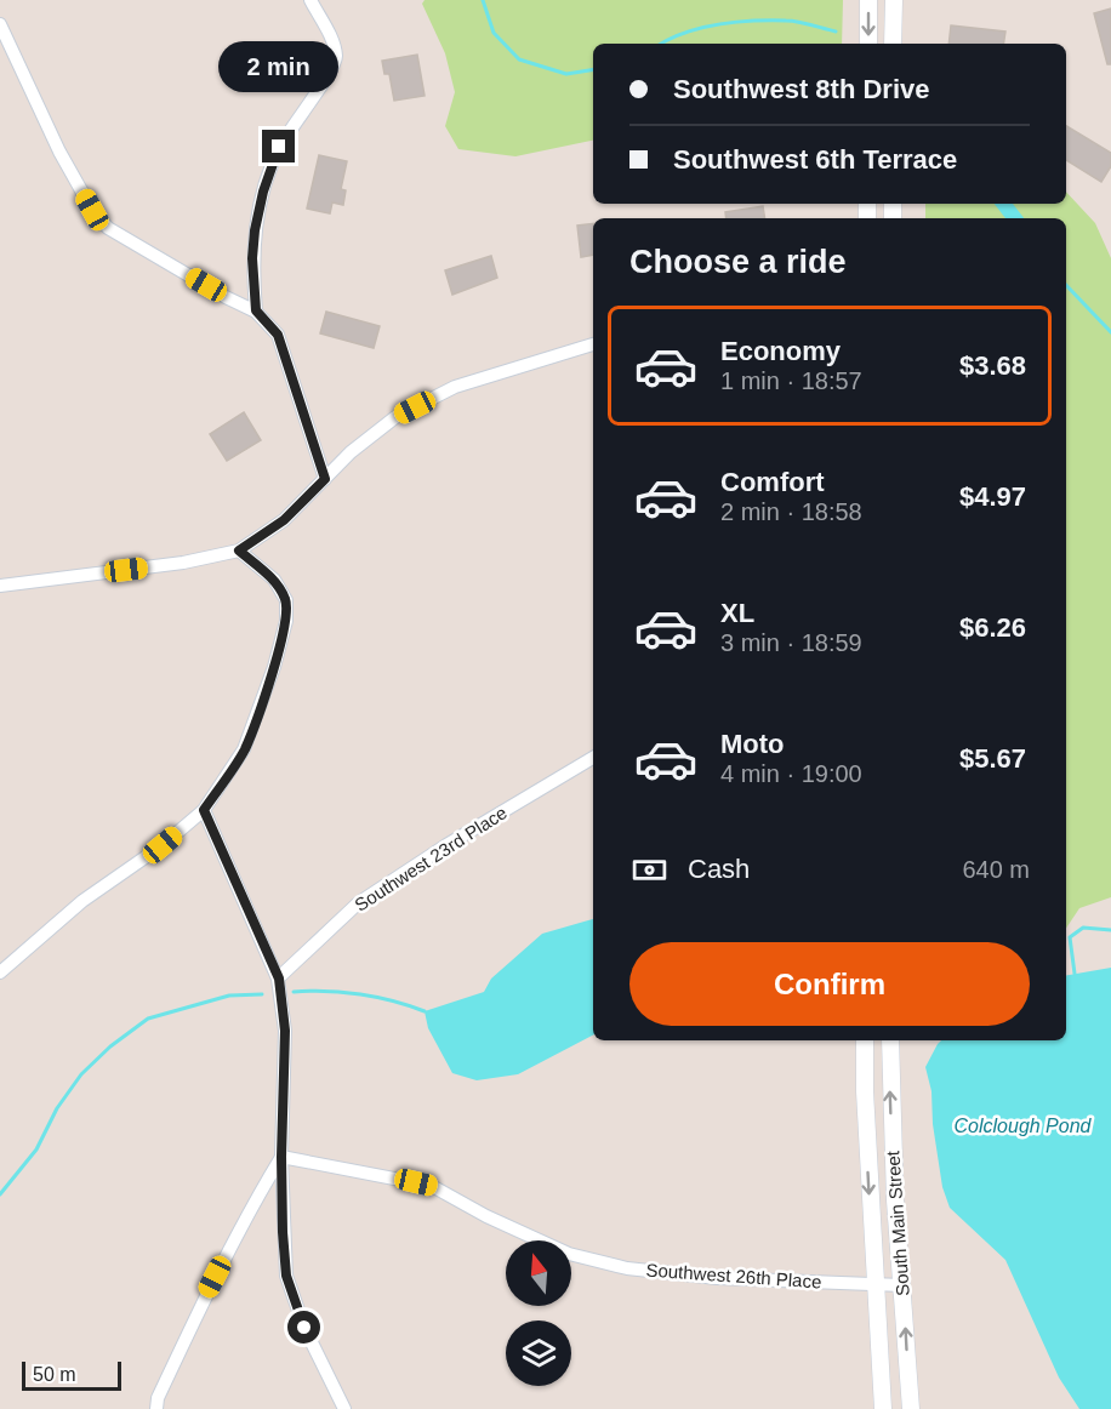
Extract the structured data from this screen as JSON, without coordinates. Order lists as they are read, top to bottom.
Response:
{
  "streets": {
    "main road": ["South Main Street"],
    "street": ["Southwest 23rd Place", "Southwest 26th Place"]
  },
  "crossings": [
    ["South Main Street", "Southwest 26th Place"]
  ],
  "water": ["Colclough Pond"],
  "scale_bar": "50 m",
  "north": "top",
  "page": {
    "bubble": "2 min",
    "banner": ["Southwest 8th Drive", "Southwest 6th Terrace"],
    "heading": "Choose a ride",
    "list": [
      {
        "name": "Economy",
        "note": "1 min · 18:57",
        "value": "$3.68"
      },
      {
        "name": "Comfort",
        "note": "2 min · 18:58",
        "value": "$4.97"
      },
      {
        "name": "XL",
        "note": "3 min · 18:59",
        "value": "$6.26"
      },
      {
        "name": "Moto",
        "note": "4 min · 19:00",
        "value": "$5.67"
      }
    ],
    "pay": ["Cash", "640 m"],
    "buttons": "Confirm",
    "scale": "50 m"
  }
}
